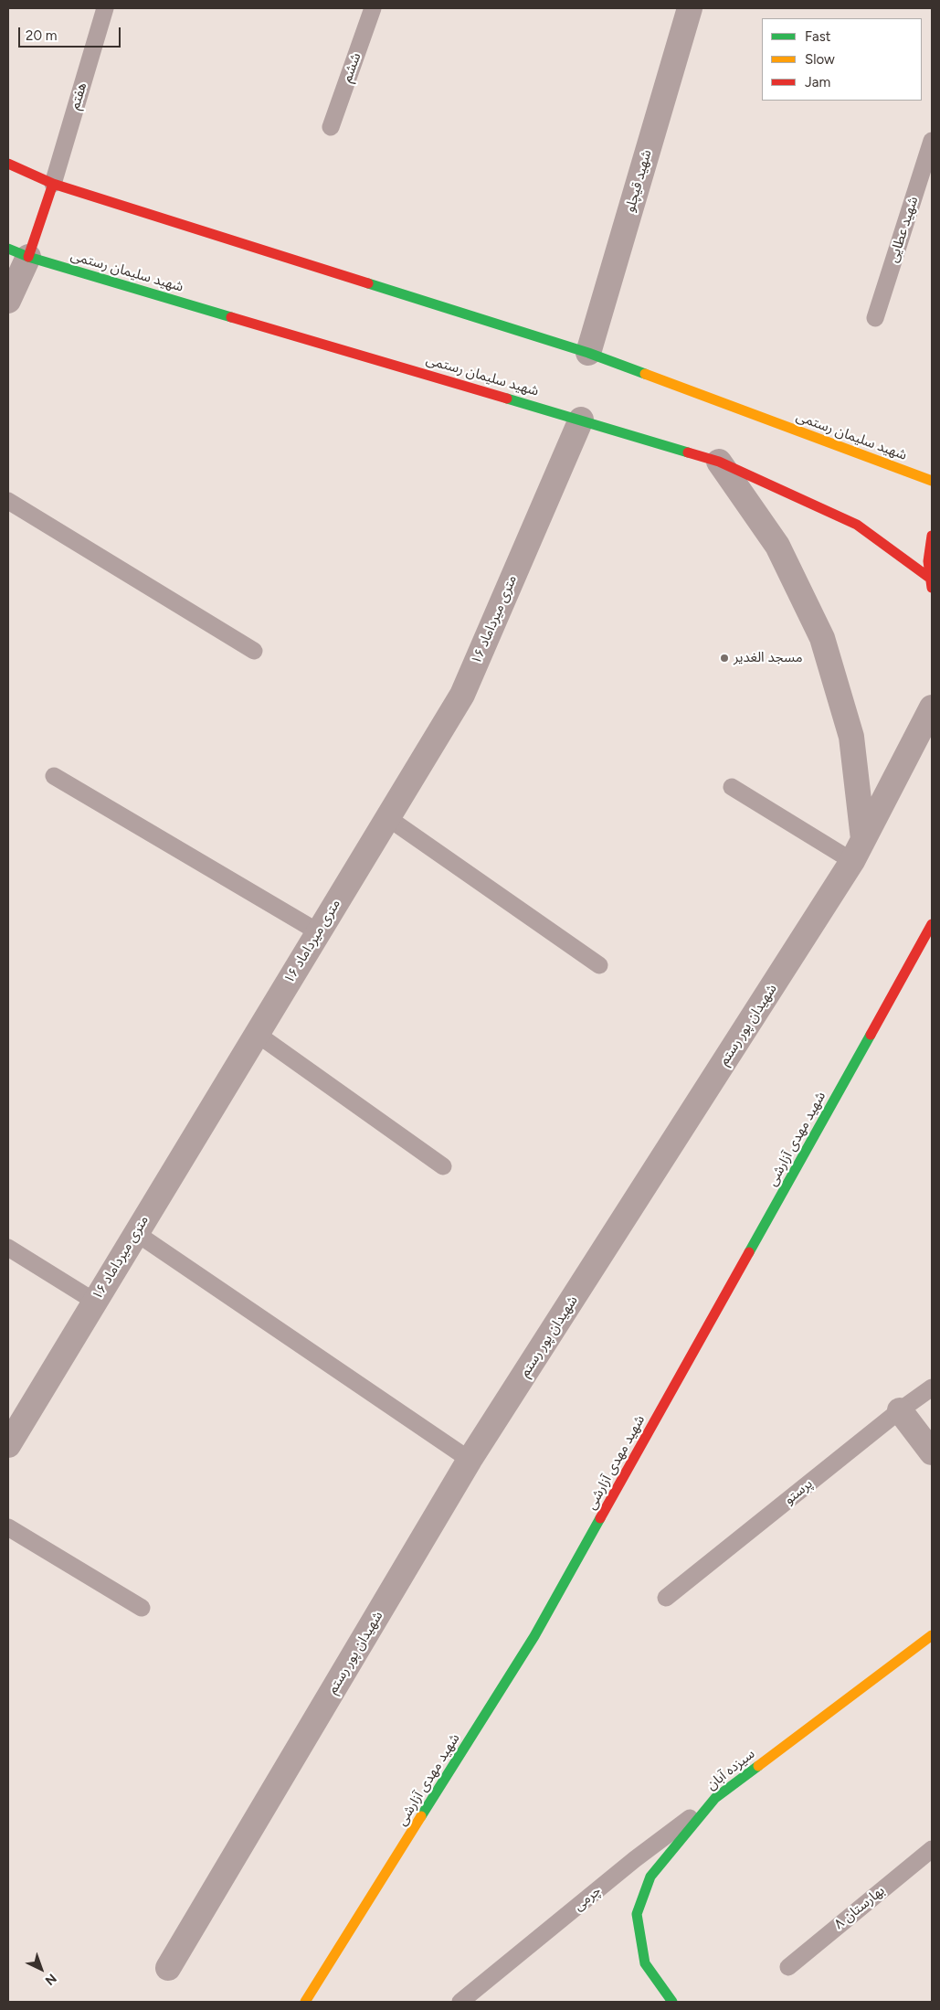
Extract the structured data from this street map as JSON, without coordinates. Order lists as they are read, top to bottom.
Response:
{
  "streets": {
    "main road": ["شهید سلیمان رستمی", "شهید مهدی آزارشی", "سیزده آبان"],
    "street": ["شهید قیچلو", "۱۶ متری میرداماد", "شهیدان پور رستم"],
    "lane": [
      "ششم",
      "هفتم",
      "شهید عطایی",
      "پرستو",
      "چرمی",
      "بهارستان ۸"
    ]
  },
  "crossings": [
    ["هفتم", "شهید سلیمان رستمی"],
    ["شهید قیچلو", "شهید سلیمان رستمی"],
    ["شهید سلیمان رستمی", "۱۶ متری میرداماد"],
    ["سیزده آبان", "چرمی"]
  ],
  "places": ["مسجد الغدیر"],
  "legend": ["Fast", "Slow", "Jam"],
  "scale_bar": "20 m",
  "north": "bottom right"
}
